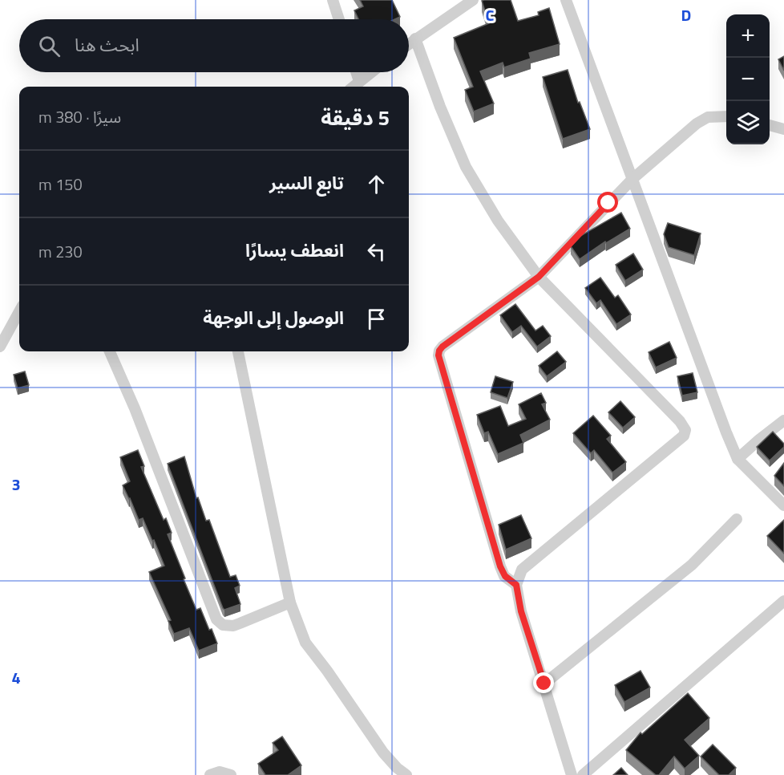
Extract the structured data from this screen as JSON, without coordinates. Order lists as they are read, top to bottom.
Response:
{
  "page": {
    "map_buttons": ["+", "−"],
    "search": "ابحث هنا",
    "heading": ["5 دقيقة", "سيرًا · 380 m"],
    "list": [
      ["تابع السير", "150 m"],
      ["انعطف يسارًا", "230 m"],
      "الوصول إلى الوجهة"
    ]
  },
  "grid": {
    "columns": ["C", "D"],
    "rows": ["3", "4"]
  }
}
